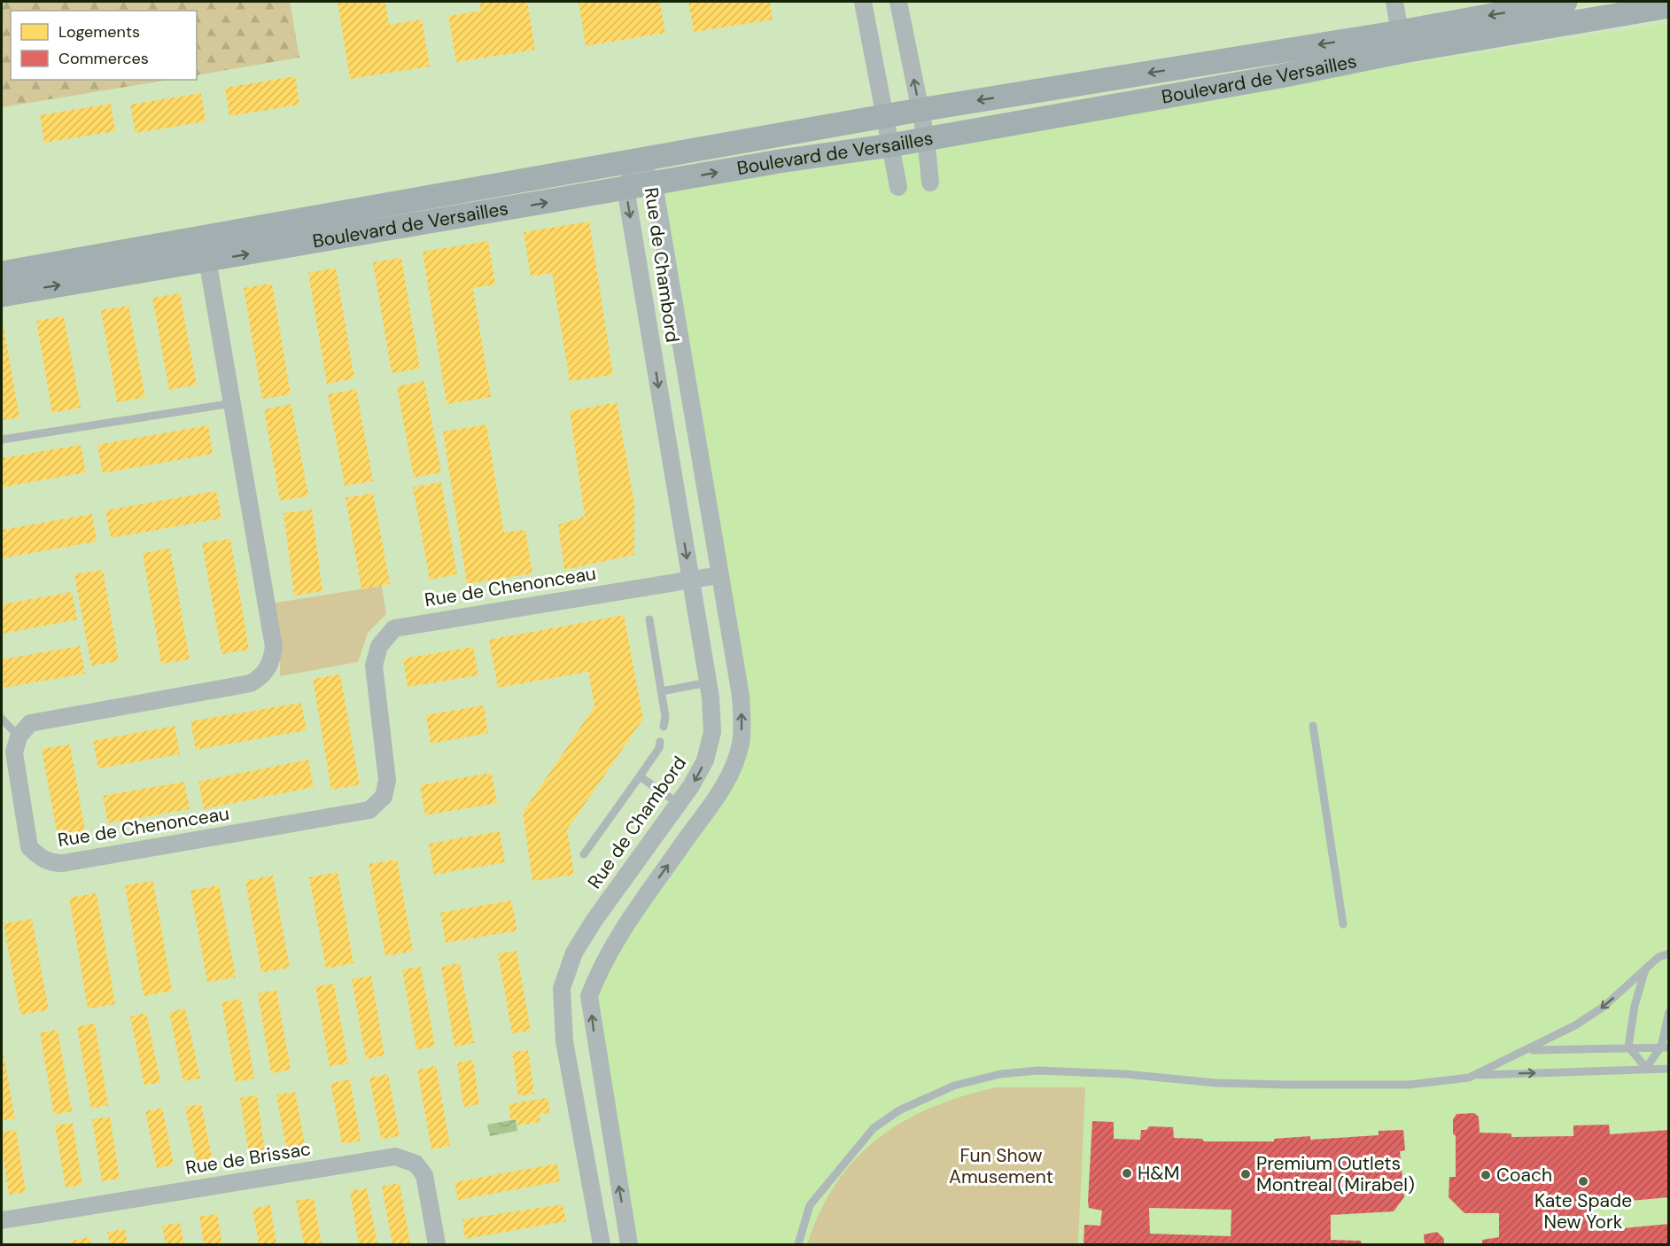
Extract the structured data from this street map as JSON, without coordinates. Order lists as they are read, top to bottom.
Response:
{
  "streets": {
    "street": [
      "Boulevard de Versailles",
      "Rue de Chambord",
      "Rue de Chenonceau",
      "Rue de Brissac"
    ]
  },
  "crossings": [
    ["Boulevard de Versailles", "Rue de Chambord"],
    ["Rue de Chambord", "Rue de Chenonceau"]
  ],
  "parks": ["Fun Show Amusement"],
  "places": [
    "H&M",
    "Premium Outlets Montreal (Mirabel)",
    "Coach",
    "Kate Spade New York"
  ],
  "legend": ["Logements", "Commerces"]
}
